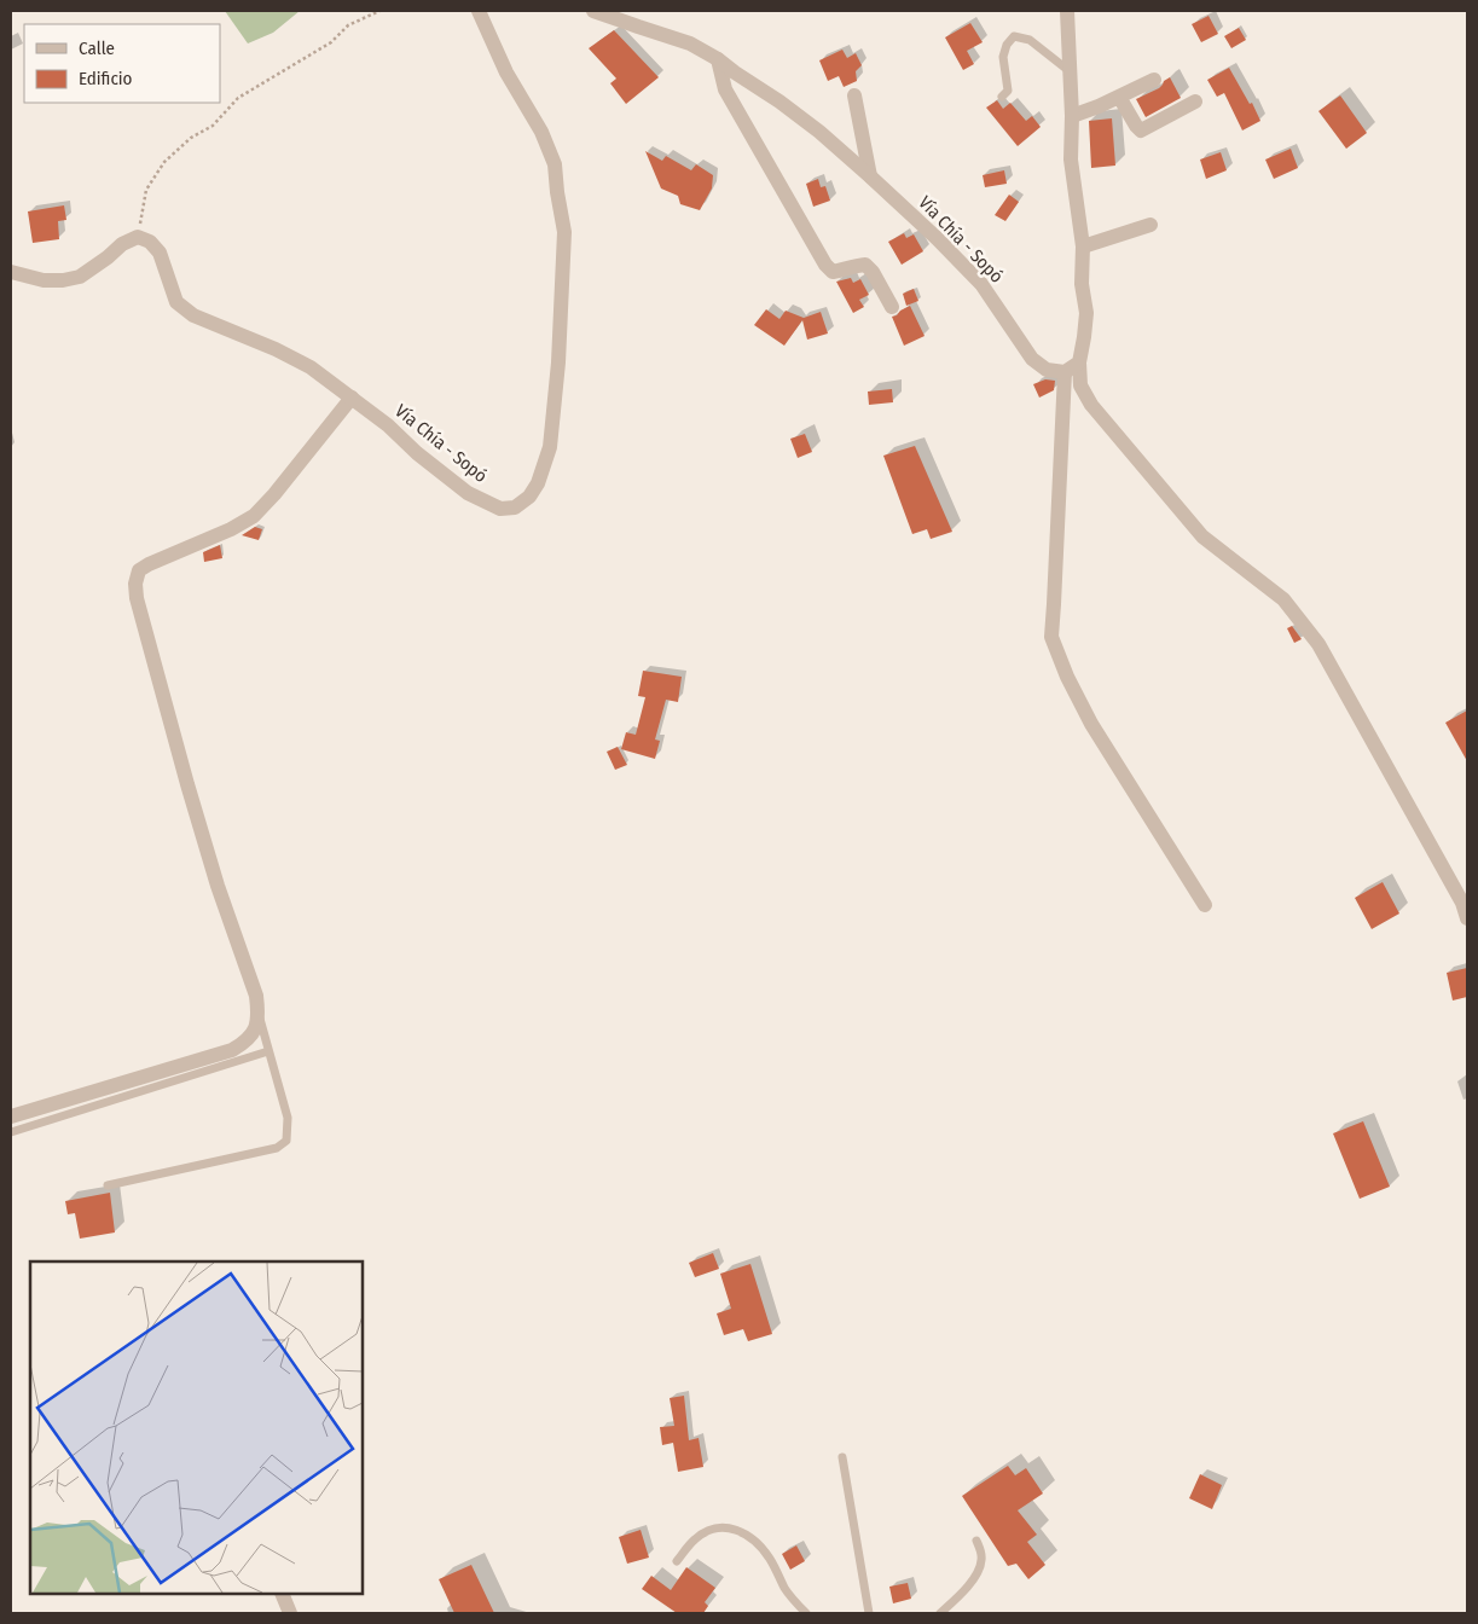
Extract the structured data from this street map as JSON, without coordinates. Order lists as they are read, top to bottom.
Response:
{
  "streets": {
    "street": ["Vía Chía - Sopó"]
  },
  "legend": ["Calle", "Edificio"]
}
